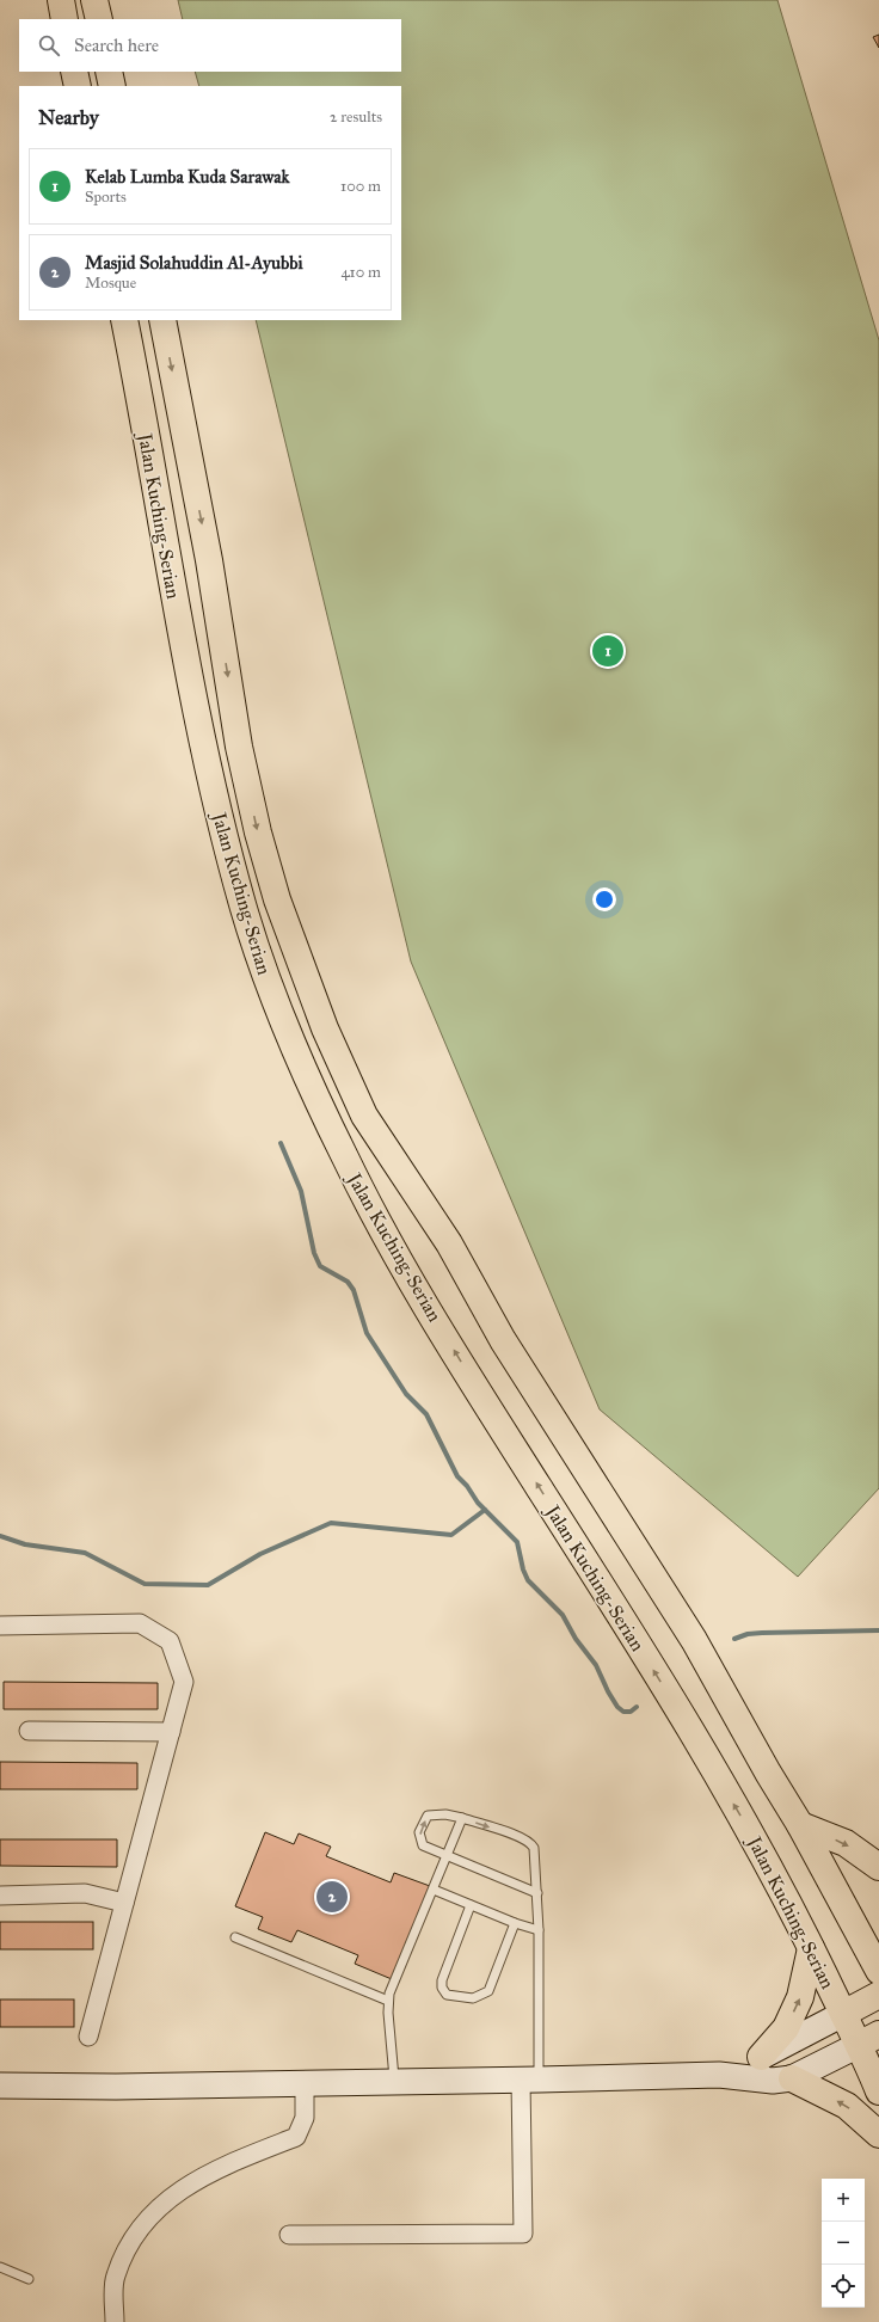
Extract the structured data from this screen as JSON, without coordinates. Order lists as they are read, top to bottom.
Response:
{
  "streets": {
    "highway": ["Jalan Kuching-Serian"]
  },
  "page": {
    "search": "Search here",
    "heading": ["Nearby", "2 results"],
    "list": [
      {
        "mark": "1",
        "name": "Kelab Lumba Kuda Sarawak",
        "note": "Sports",
        "value": "100 m"
      },
      {
        "mark": "2",
        "name": "Masjid Solahuddin Al-Ayubbi",
        "note": "Mosque",
        "value": "410 m"
      }
    ],
    "pins": ["1", "2"],
    "map_buttons": ["+", "−"]
  }
}
